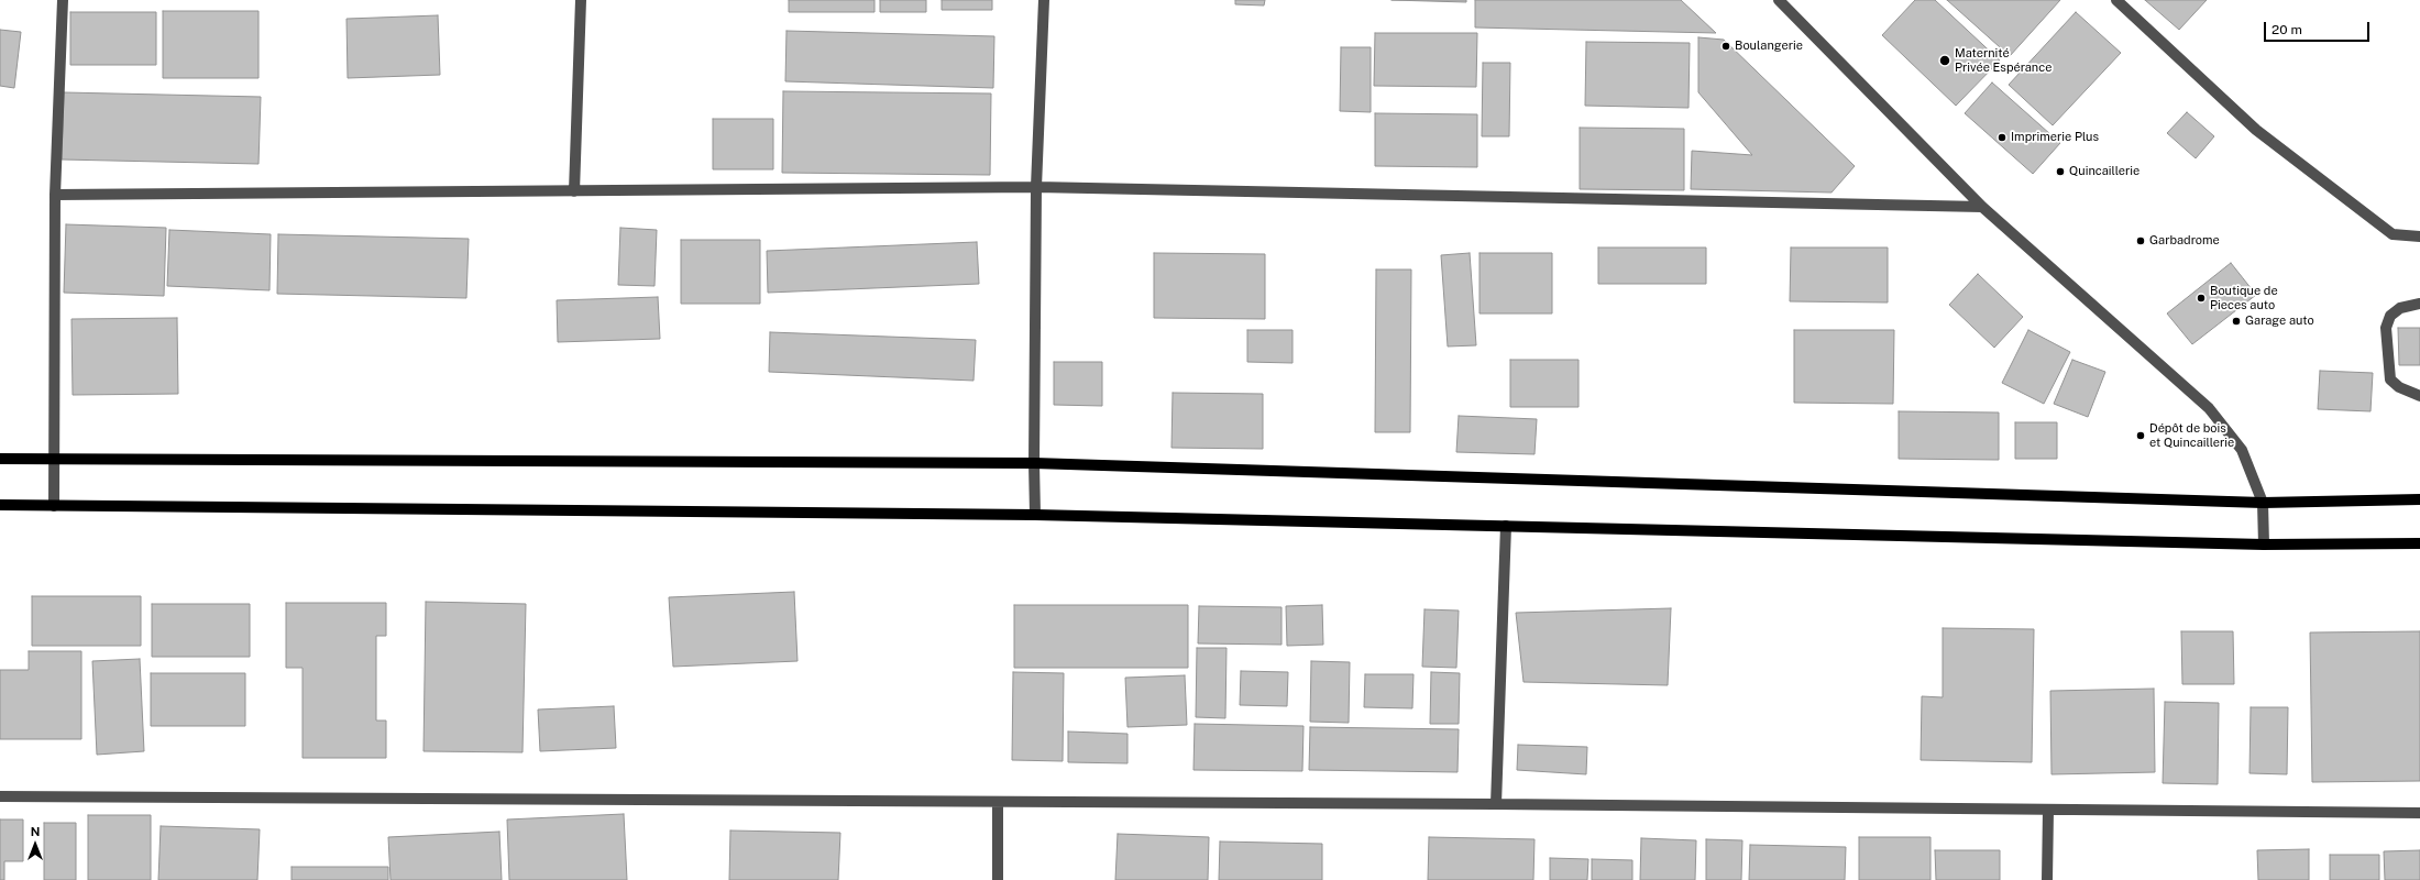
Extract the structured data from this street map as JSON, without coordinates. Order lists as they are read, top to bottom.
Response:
{
  "places": [
    "Boulangerie",
    "Maternité Privée Espérance",
    "Imprimerie Plus",
    "Quincaillerie",
    "Garbadrome",
    "Boutique de Pieces auto",
    "Garage auto",
    "Dépôt de bois et Quincaillerie"
  ],
  "scale_bar": "20 m",
  "north": "top"
}
